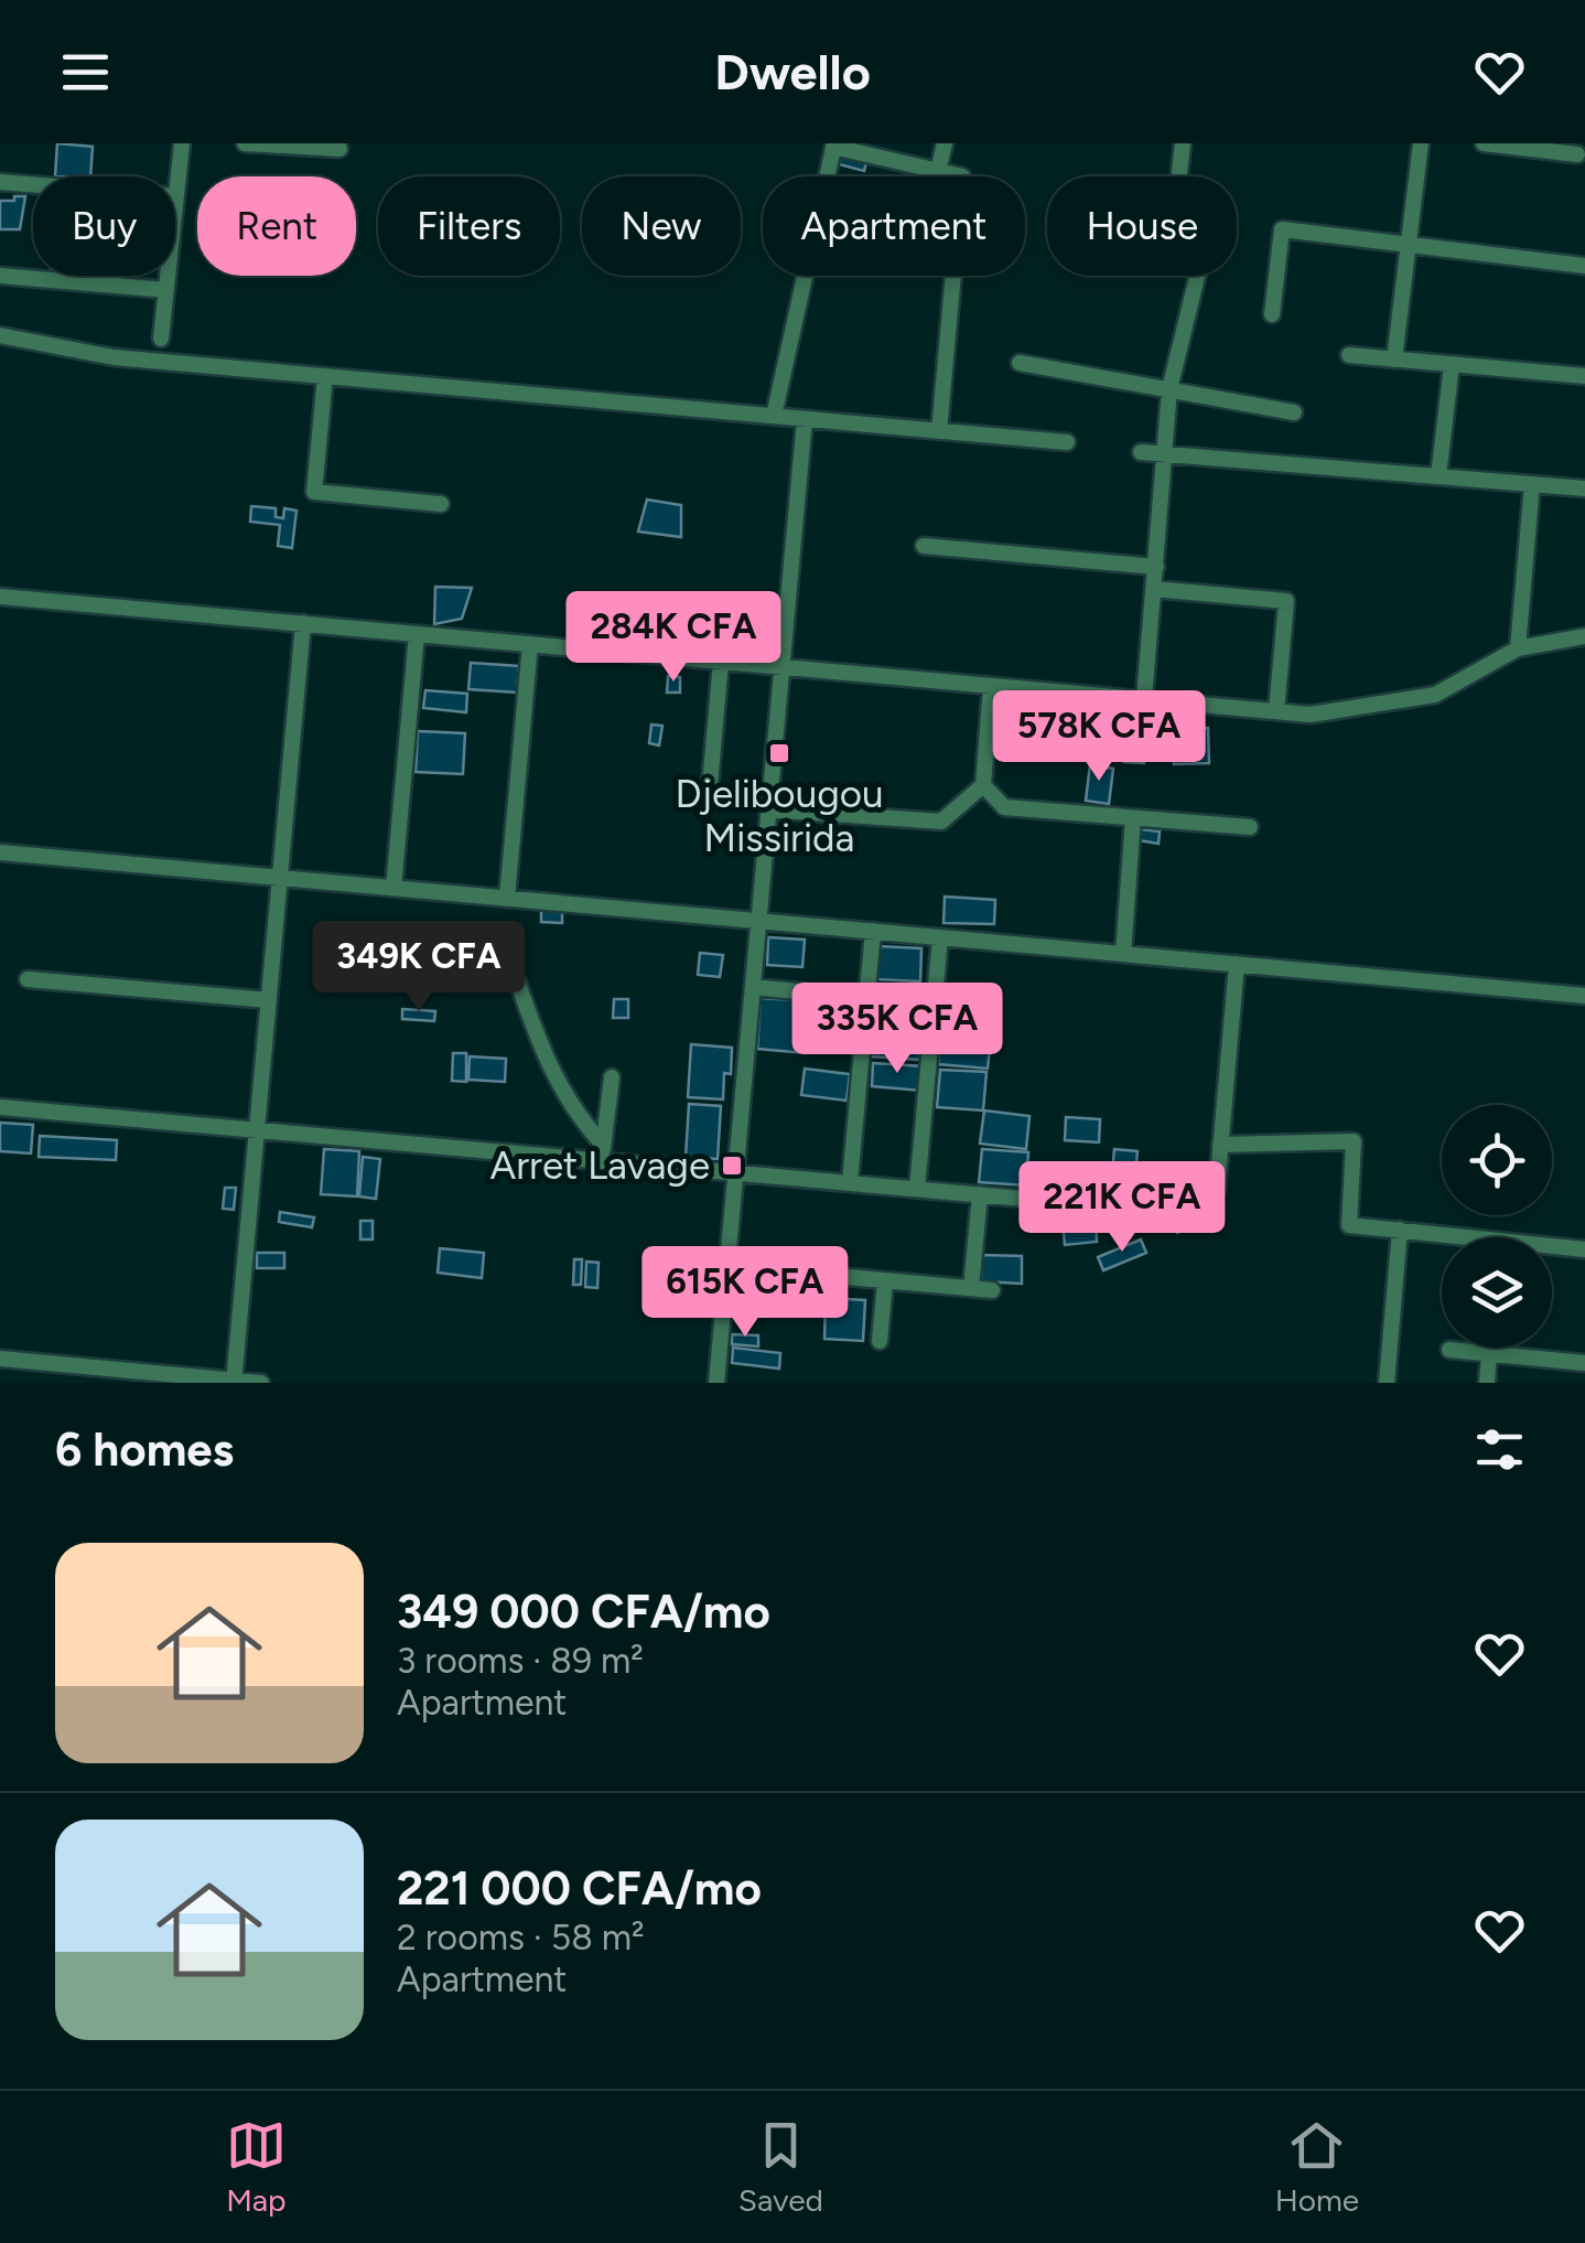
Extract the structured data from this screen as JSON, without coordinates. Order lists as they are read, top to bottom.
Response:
{
  "places": {
    "transit": ["Djelibougou Missirida", "Arret Lavage"]
  },
  "page": {
    "header": "Dwello",
    "chip": [
      "Buy",
      "Rent",
      "Filters",
      "New",
      "Apartment",
      "House"
    ],
    "price": [
      "284K CFA",
      "578K CFA",
      "349K CFA",
      "335K CFA",
      "221K CFA",
      "615K CFA"
    ],
    "heading": "6 homes",
    "list": [
      {
        "name": "349 000 CFA/mo",
        "note": "3 rooms · 89 m² · Apartment"
      },
      {
        "name": "221 000 CFA/mo",
        "note": "2 rooms · 58 m² · Apartment"
      }
    ],
    "tabs": ["Map", "Saved", "Home"]
  }
}
